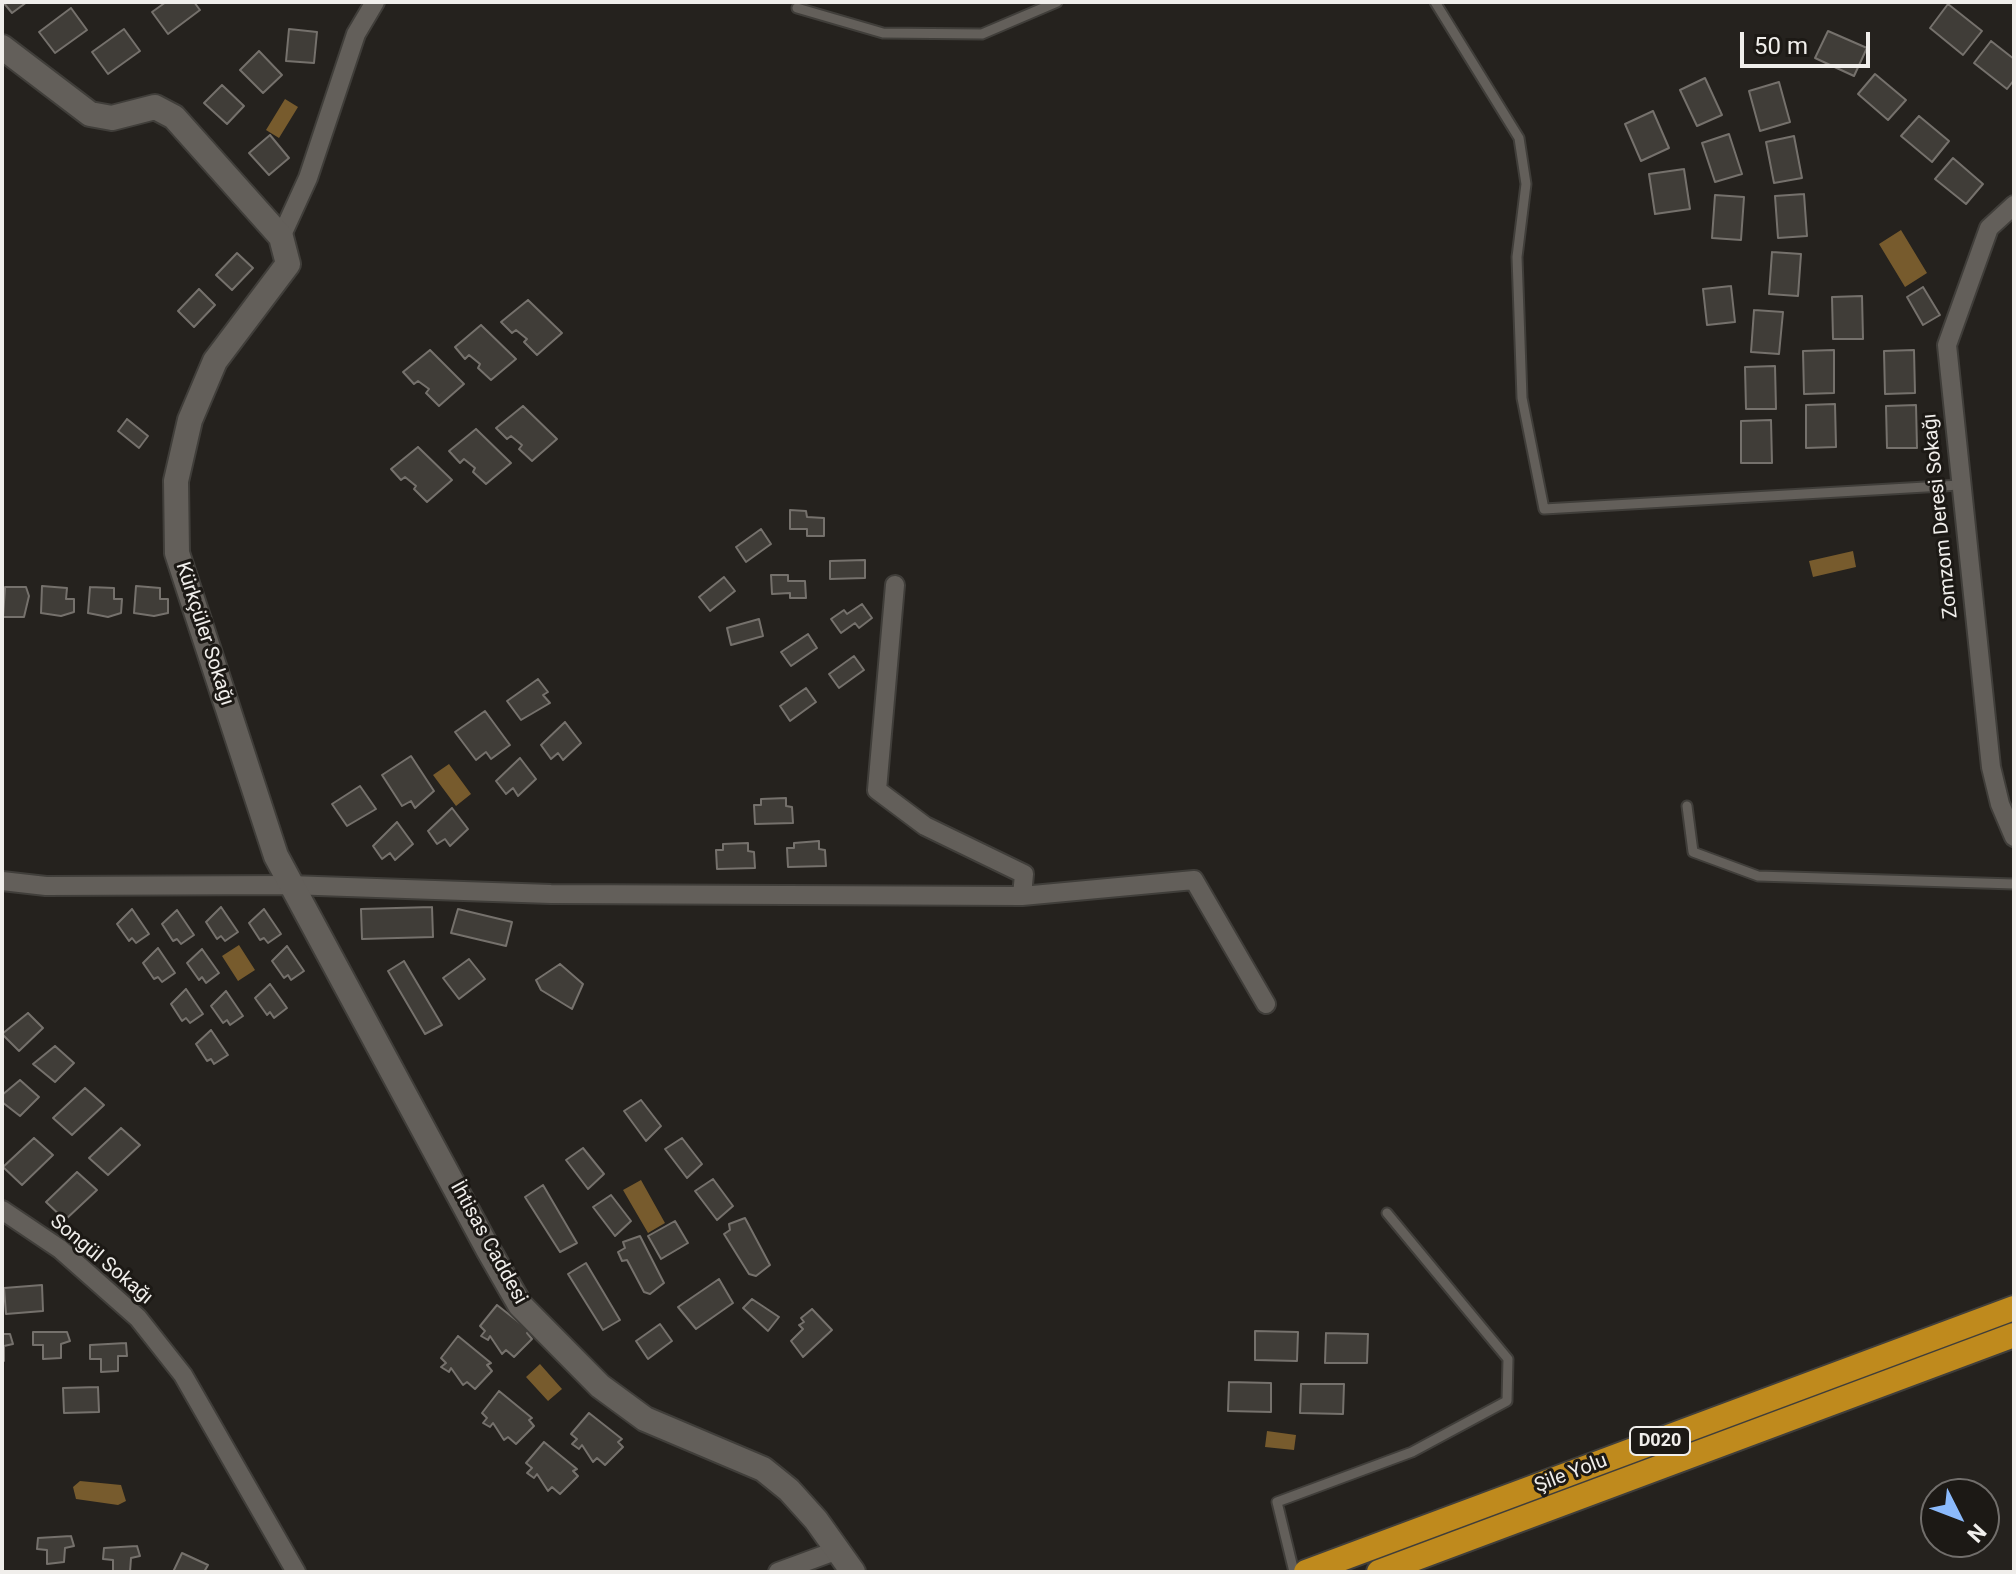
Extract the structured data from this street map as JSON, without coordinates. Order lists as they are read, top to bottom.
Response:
{
  "streets": {
    "highway": ["D020", "Şile Yolu"],
    "street": [
      "Zomzom Deresi Sokağı",
      "Kürkçüler Sokağı",
      "İhtisas Caddesi",
      "Songül Sokağı"
    ]
  },
  "crossings": [
    ["Kürkçüler Sokağı", "İhtisas Caddesi"]
  ],
  "scale_bar": "50 m",
  "north": "bottom right"
}
